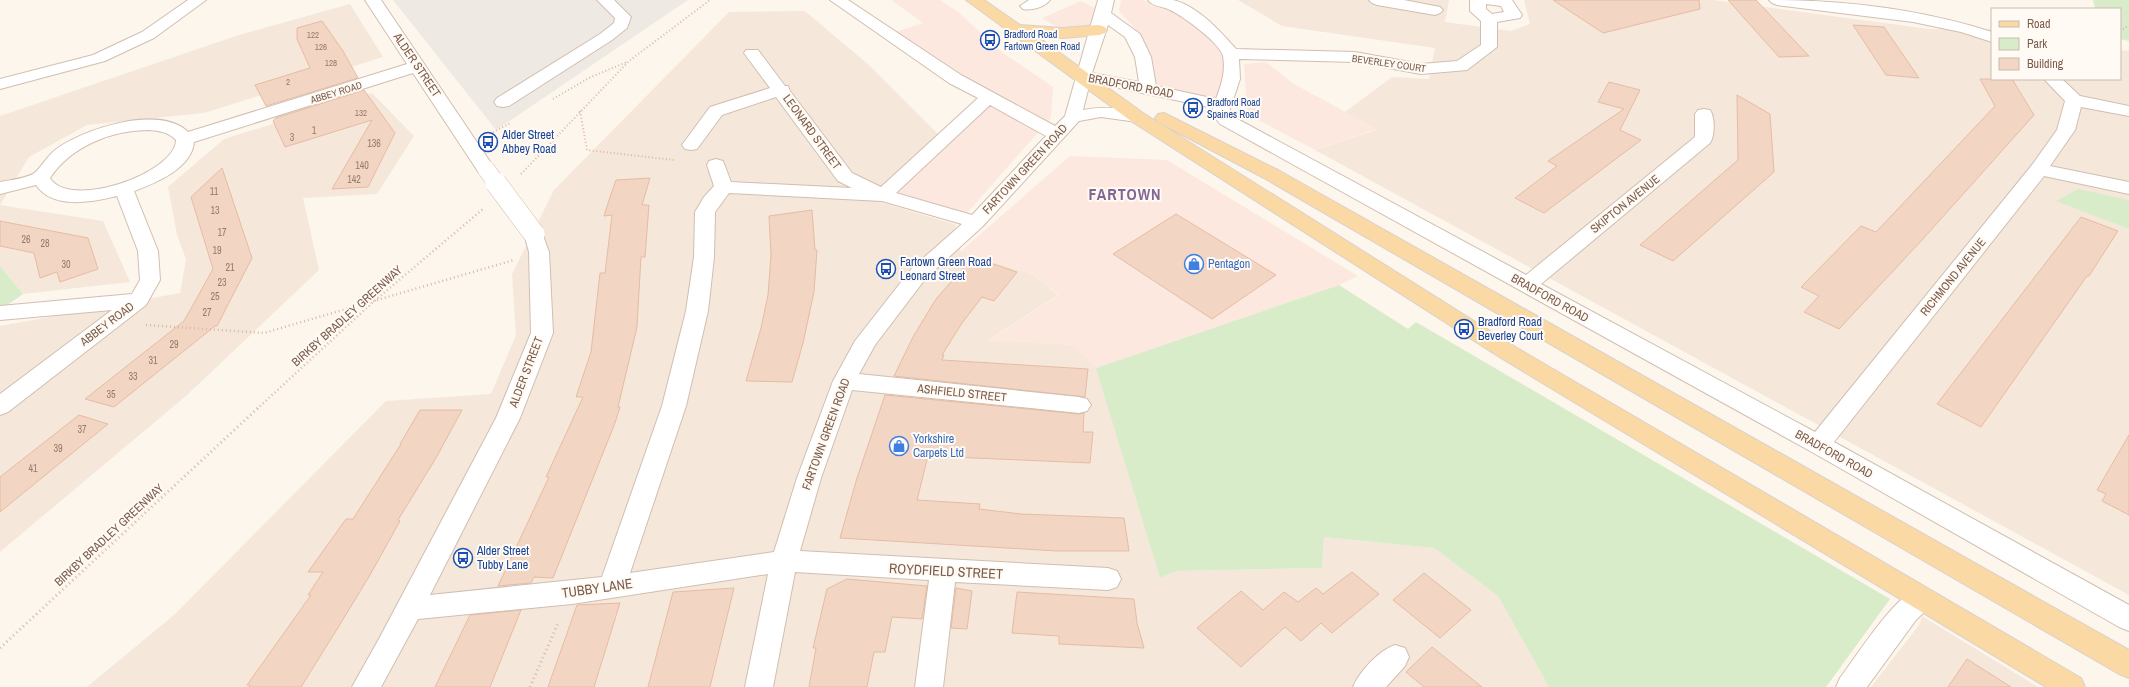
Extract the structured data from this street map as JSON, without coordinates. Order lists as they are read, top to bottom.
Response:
{
  "streets": {
    "main road": ["BRADFORD ROAD"],
    "street": [
      "BEVERLEY COURT",
      "ALDER STREET",
      "ABBEY ROAD",
      "LEONARD STREET",
      "FARTOWN GREEN ROAD",
      "SKIPTON AVENUE",
      "RICHMOND AVENUE",
      "ASHFIELD STREET",
      "ROYDFIELD STREET",
      "TUBBY LANE"
    ],
    "path": ["BIRKBY BRADLEY GREENWAY"]
  },
  "crossings": [
    ["ALDER STREET", "ABBEY ROAD"],
    ["ALDER STREET", "TUBBY LANE"],
    ["BRADFORD ROAD", "FARTOWN GREEN ROAD"],
    ["BRADFORD ROAD", "SKIPTON AVENUE"],
    ["BRADFORD ROAD", "RICHMOND AVENUE"],
    ["LEONARD STREET", "FARTOWN GREEN ROAD"],
    ["FARTOWN GREEN ROAD", "ASHFIELD STREET"],
    ["FARTOWN GREEN ROAD", "ROYDFIELD STREET"],
    ["FARTOWN GREEN ROAD", "TUBBY LANE"],
    ["ROYDFIELD STREET", "TUBBY LANE"]
  ],
  "districts": ["FARTOWN"],
  "places": {
    "bus stop": [
      "Bradford Road Fartown Green Road",
      "Bradford Road Spaines Road",
      "Alder Street Abbey Road",
      "Fartown Green Road Leonard Street",
      "Bradford Road Beverley Court",
      "Alder Street Tubby Lane"
    ],
    "shop": ["Pentagon", "Yorkshire Carpets Ltd"]
  },
  "house_numbers": [
    "122",
    "126",
    "128",
    "2",
    "132",
    "1",
    "3",
    "136",
    "140",
    "142",
    "11",
    "13",
    "17",
    "26",
    "28",
    "19",
    "30",
    "21",
    "23",
    "25",
    "27",
    "29",
    "31",
    "33",
    "35",
    "37",
    "39",
    "41"
  ],
  "legend": ["Road", "Park", "Building"]
}
